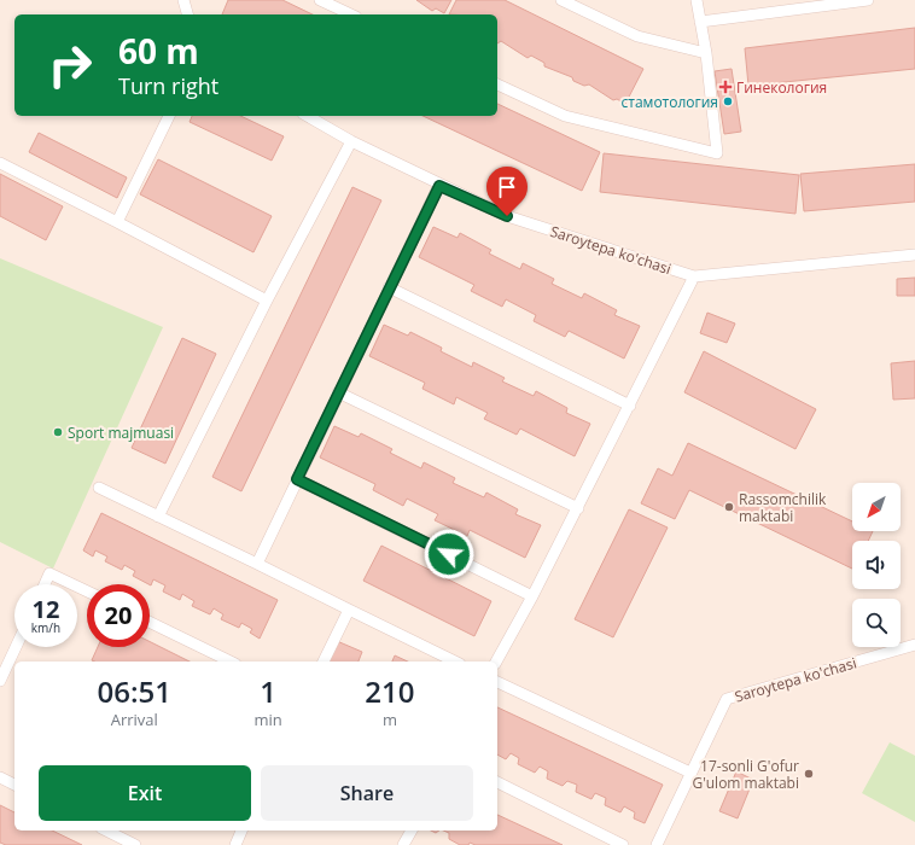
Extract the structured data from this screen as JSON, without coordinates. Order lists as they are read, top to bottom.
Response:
{
  "streets": {
    "lane": ["Saroytepa ko'chasi"]
  },
  "places": {
    "health": ["Гинекология"],
    "other": [
      "стамотология",
      "Sport majmuasi",
      "Rassomchilik maktabi",
      "17-sonli G'ofur G'ulom maktabi"
    ]
  },
  "north": "bottom left",
  "page": {
    "turn": ["60 m", "Turn right"],
    "speed": "12 km/h",
    "limit": "20",
    "eta": [
      "06:51",
      "Arrival",
      "1",
      "min",
      "210",
      "m"
    ],
    "buttons": ["Exit", "Share"]
  }
}
